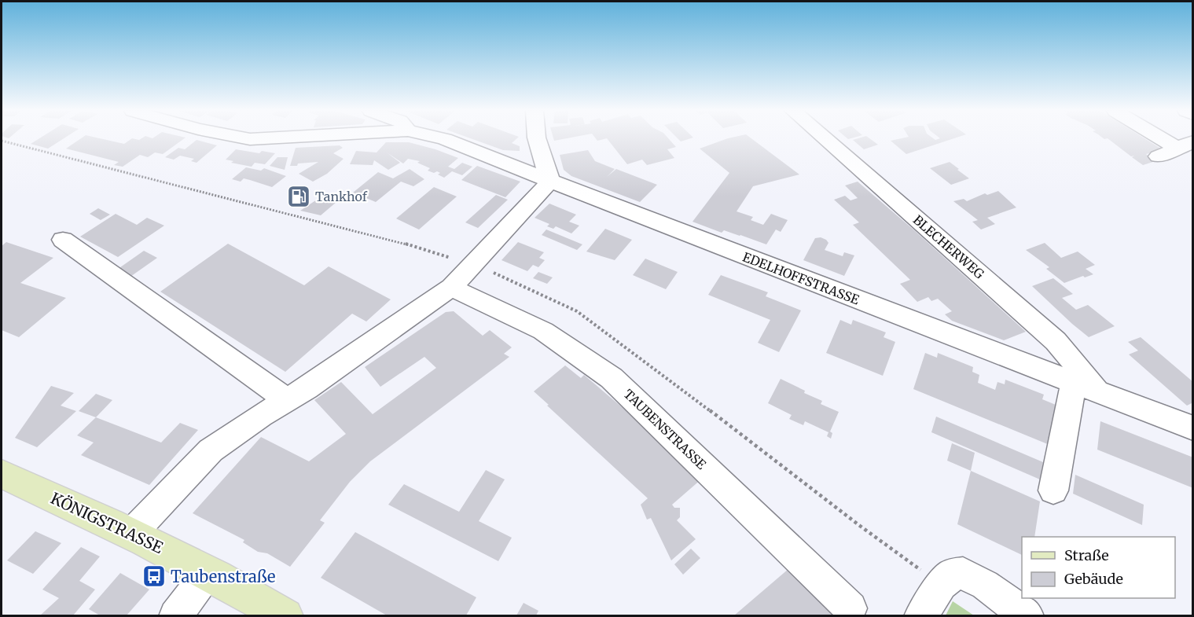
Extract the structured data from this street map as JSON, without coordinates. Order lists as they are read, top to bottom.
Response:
{
  "streets": {
    "main road": ["KÖNIGSTRASSE"],
    "street": ["BLECHERWEG", "EDELHOFFSTRASSE", "TAUBENSTRASSE"]
  },
  "crossings": [
    ["BLECHERWEG", "EDELHOFFSTRASSE"]
  ],
  "places": {
    "fuel station": ["Tankhof"],
    "bus stop": ["Taubenstraße"]
  },
  "legend": ["Straße", "Gebäude"]
}
